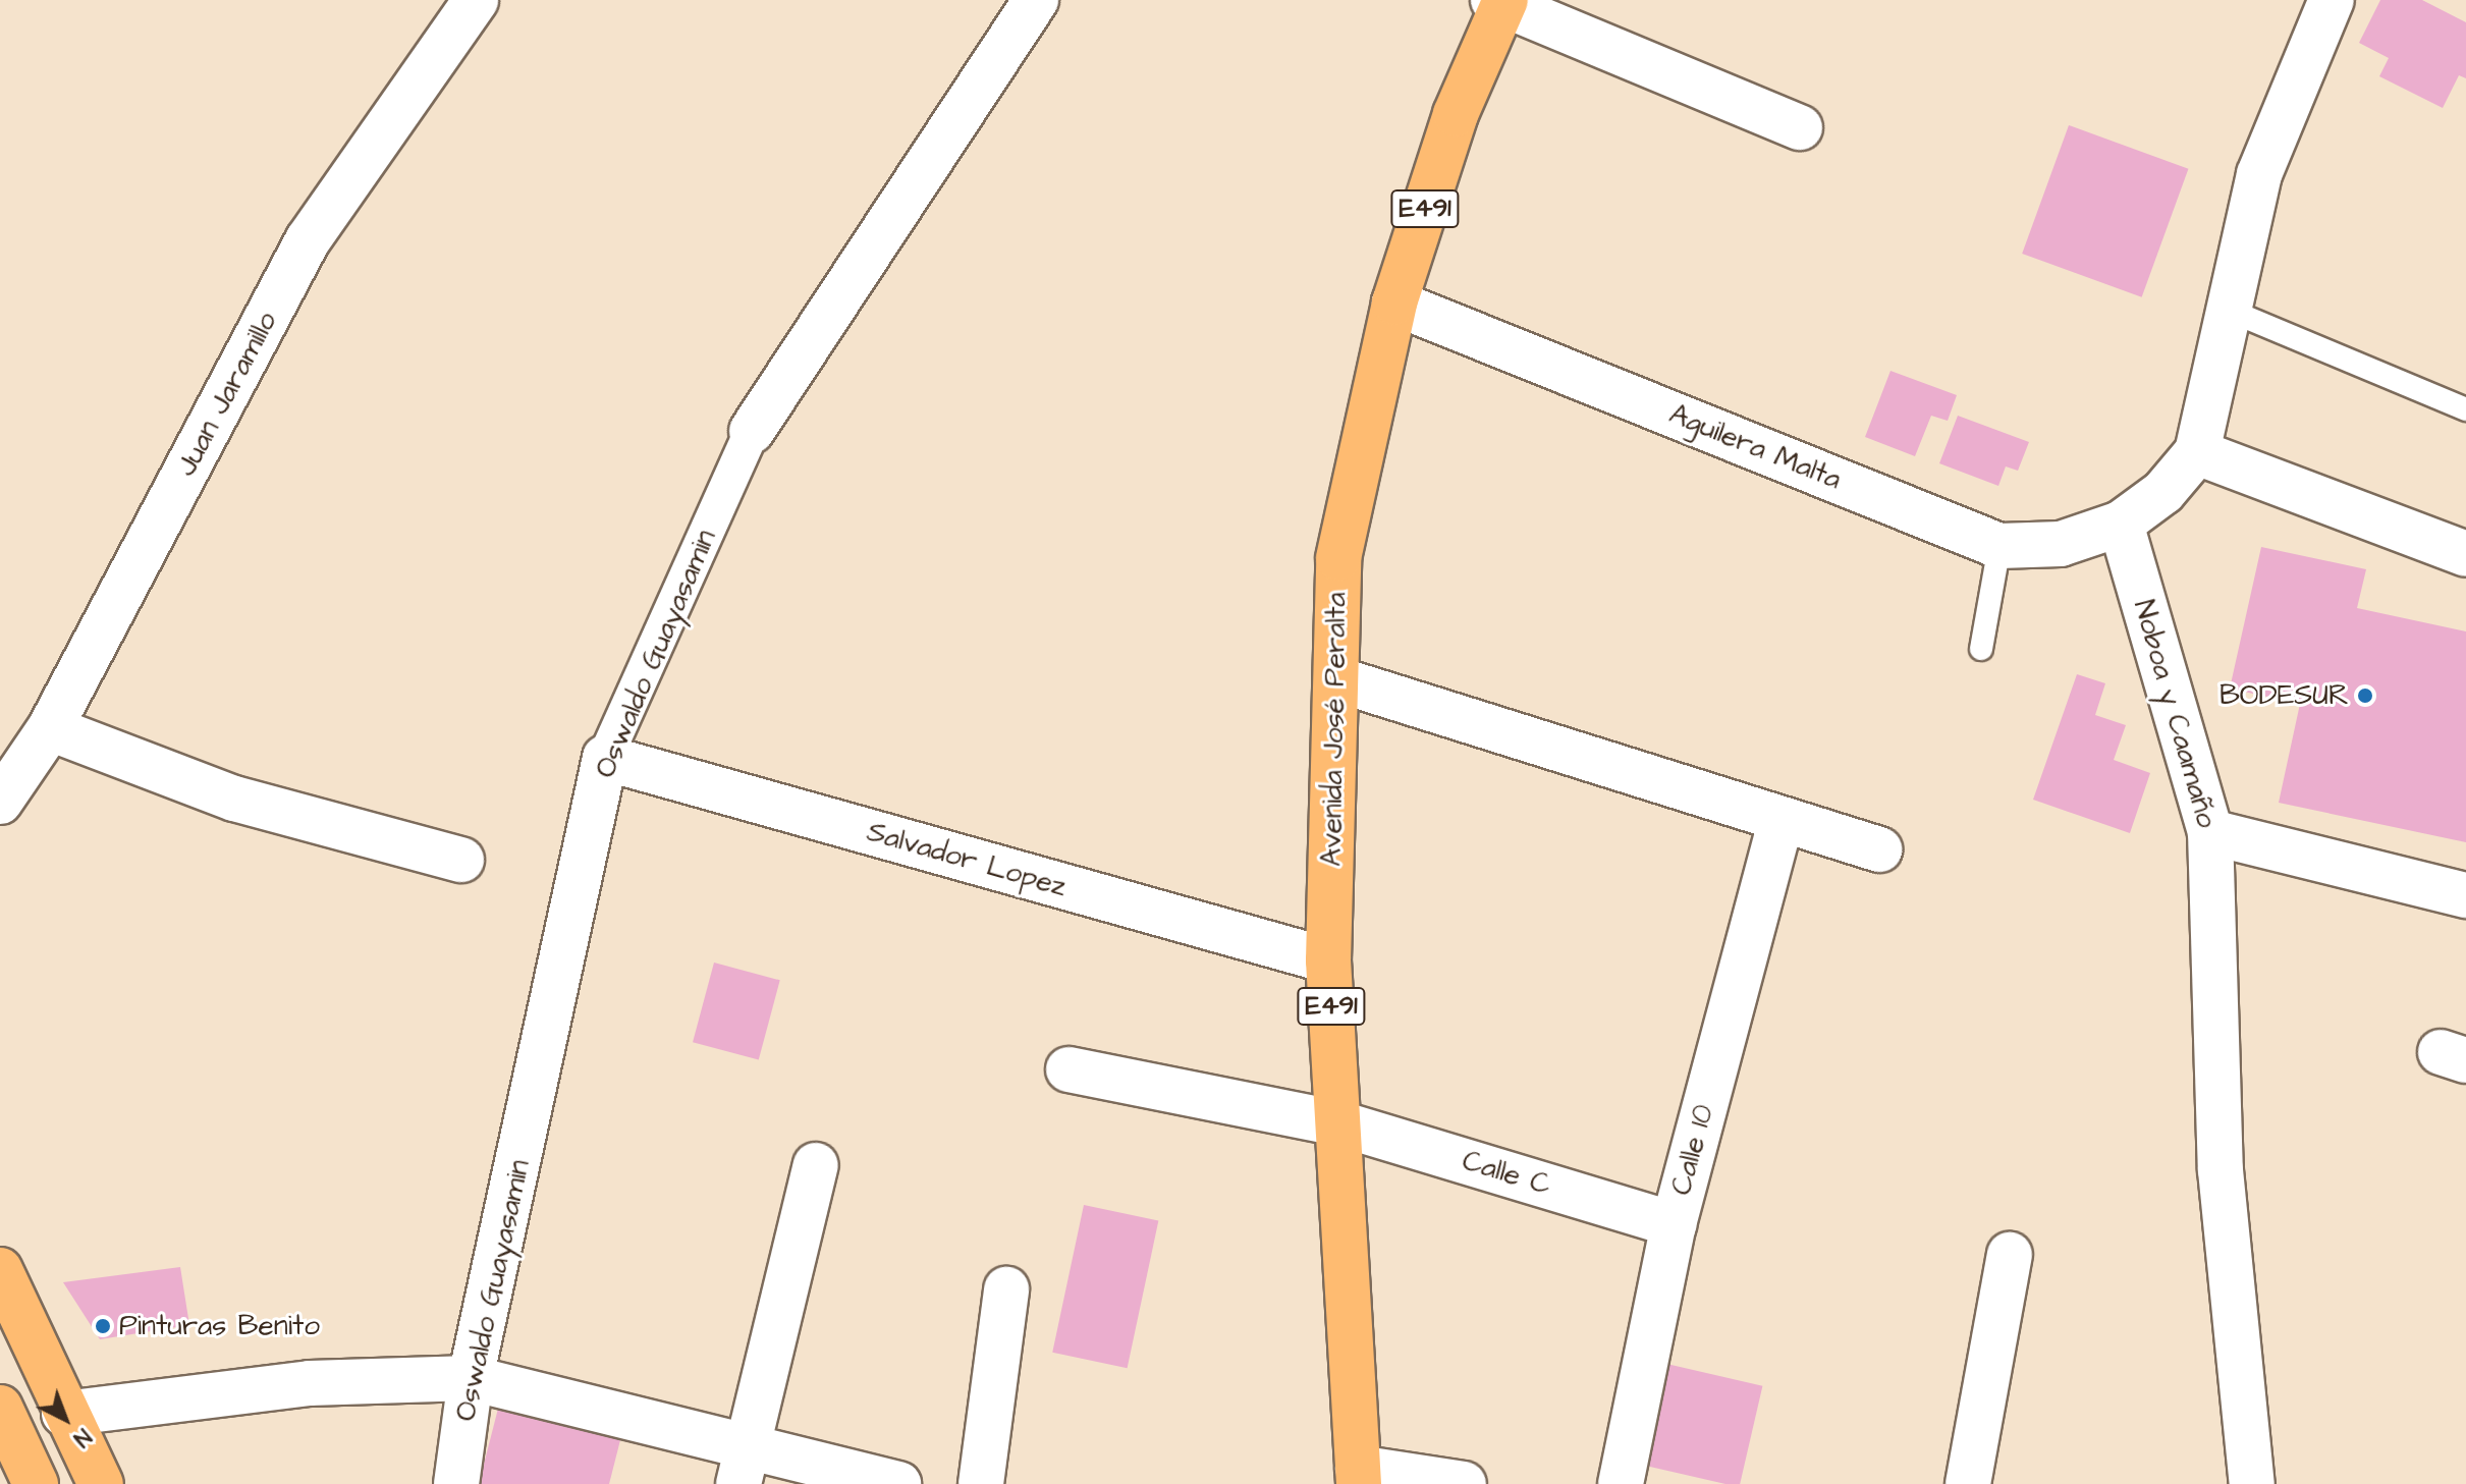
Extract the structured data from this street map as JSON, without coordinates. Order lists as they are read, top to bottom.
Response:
{
  "streets": {
    "highway": ["E491", "Avenida José Peralta"],
    "street": [
      "Juan Jaramillo",
      "Aguilera Malta",
      "Oswaldo Guayasamin",
      "Noboa y Caamaño",
      "Salvador Lopez",
      "Calle 10",
      "Calle C"
    ]
  },
  "crossings": [
    ["Aguilera Malta", "Noboa y Caamaño"],
    ["Aguilera Malta", "Avenida José Peralta"],
    ["Oswaldo Guayasamin", "Salvador Lopez"],
    ["Avenida José Peralta", "Salvador Lopez"],
    ["Avenida José Peralta", "Calle C"],
    ["Calle 10", "Calle C"]
  ],
  "places": ["BODESUR", "Pinturas Benito"],
  "north": "bottom right"
}
